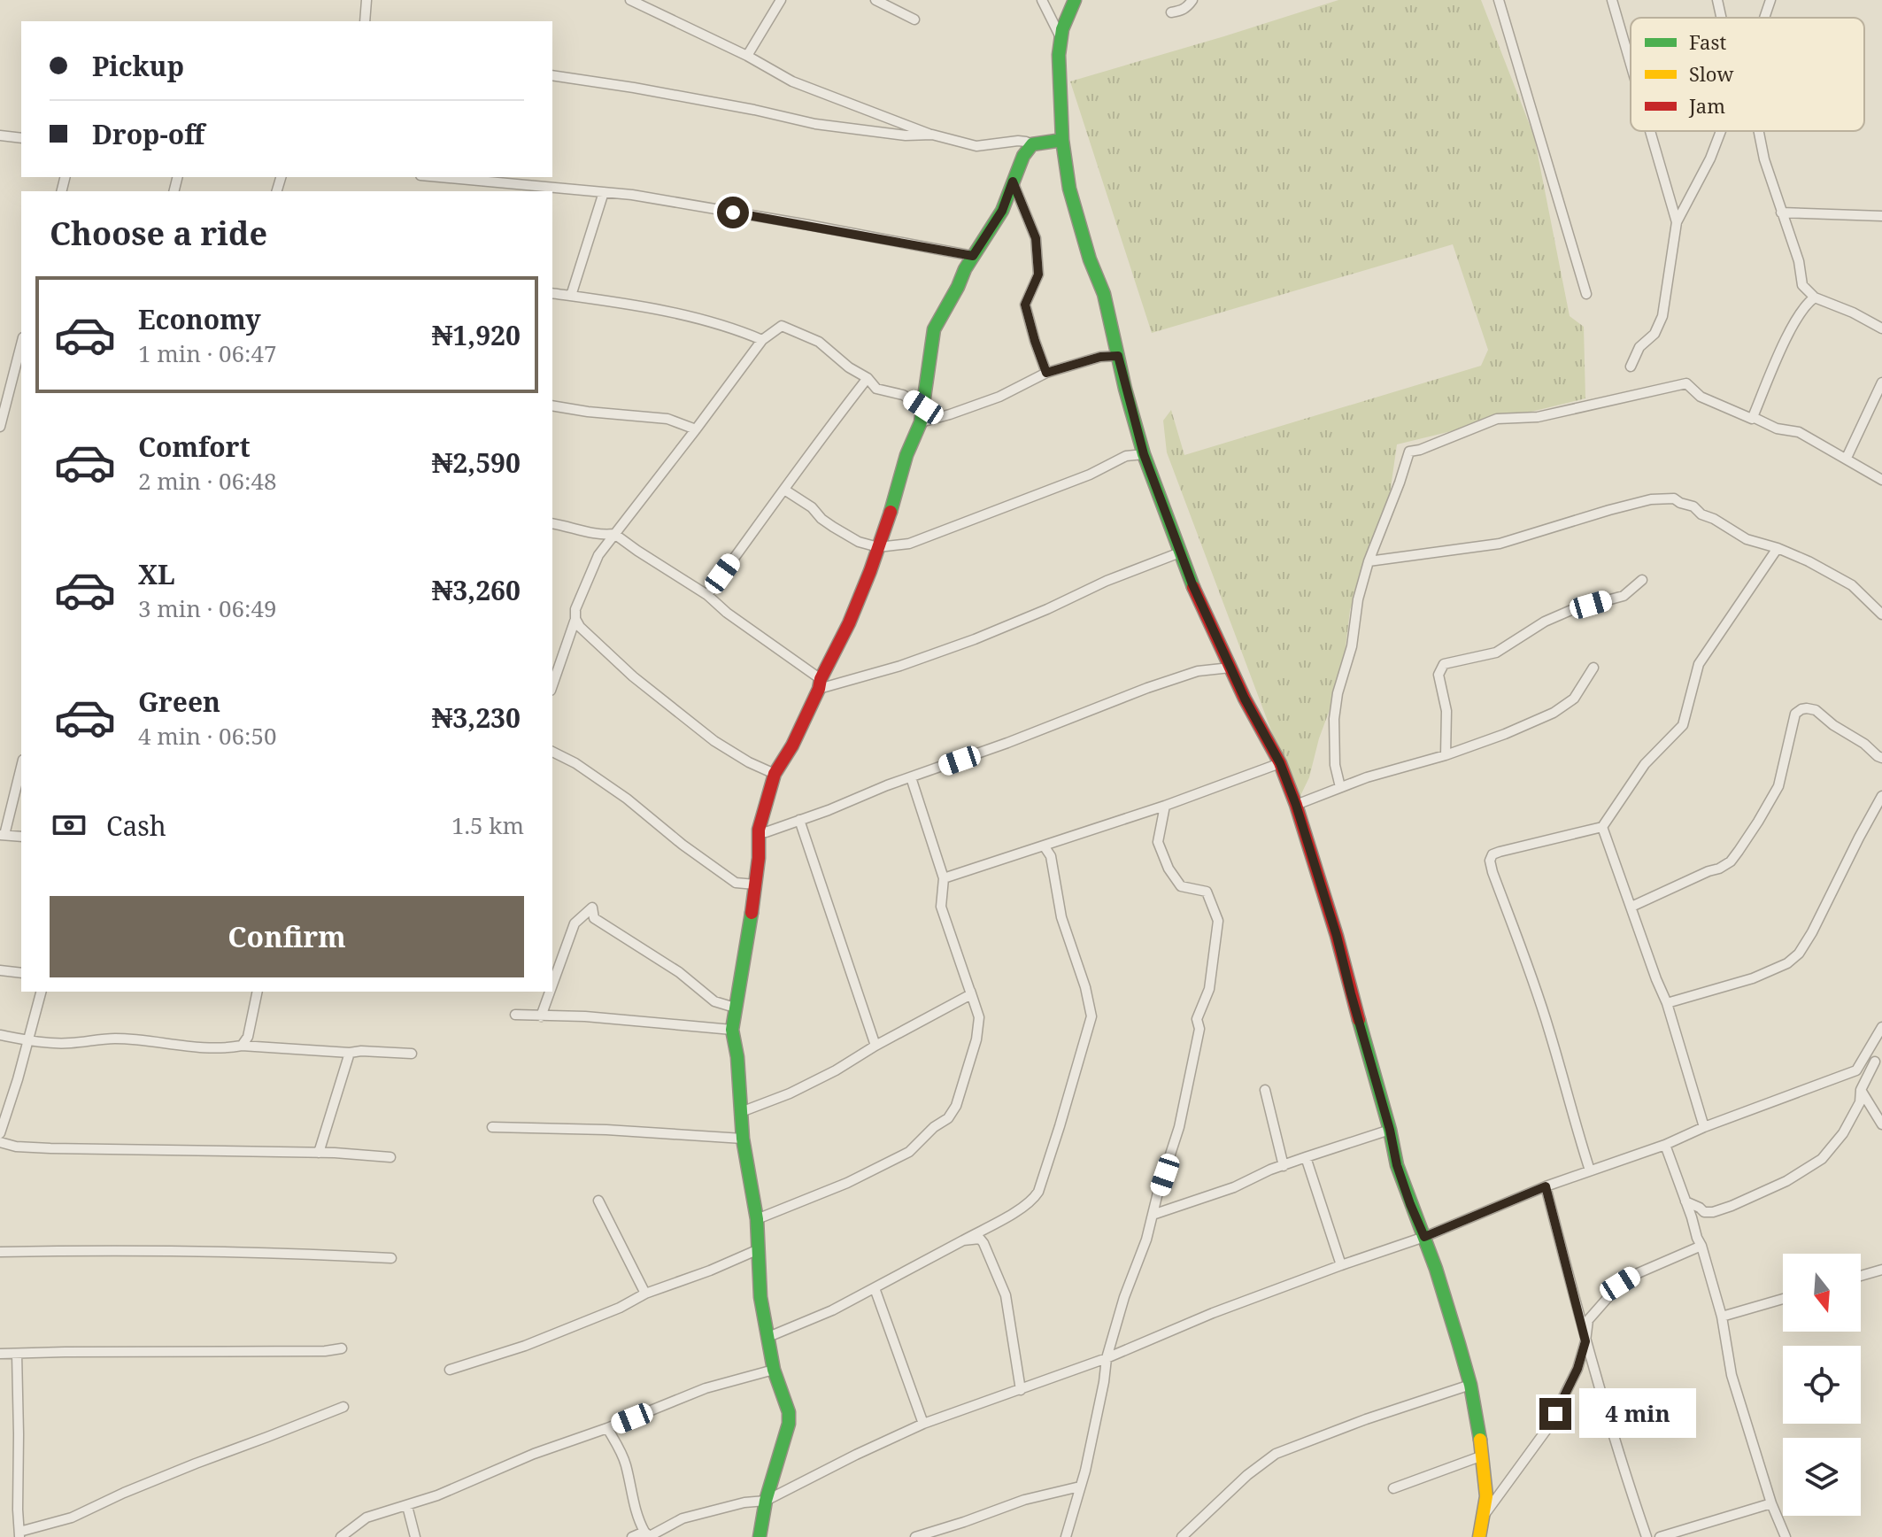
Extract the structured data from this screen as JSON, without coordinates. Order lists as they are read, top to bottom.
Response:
{
  "legend": ["Fast", "Slow", "Jam"],
  "north": "bottom",
  "page": {
    "banner": ["Pickup", "Drop-off"],
    "heading": "Choose a ride",
    "list": [
      {
        "name": "Economy",
        "note": "1 min · 06:47",
        "value": "₦1,920"
      },
      {
        "name": "Comfort",
        "note": "2 min · 06:48",
        "value": "₦2,590"
      },
      {
        "name": "XL",
        "note": "3 min · 06:49",
        "value": "₦3,260"
      },
      {
        "name": "Green",
        "note": "4 min · 06:50",
        "value": "₦3,230"
      }
    ],
    "pay": ["Cash", "1.5 km"],
    "buttons": "Confirm",
    "bubble": "4 min"
  }
}
